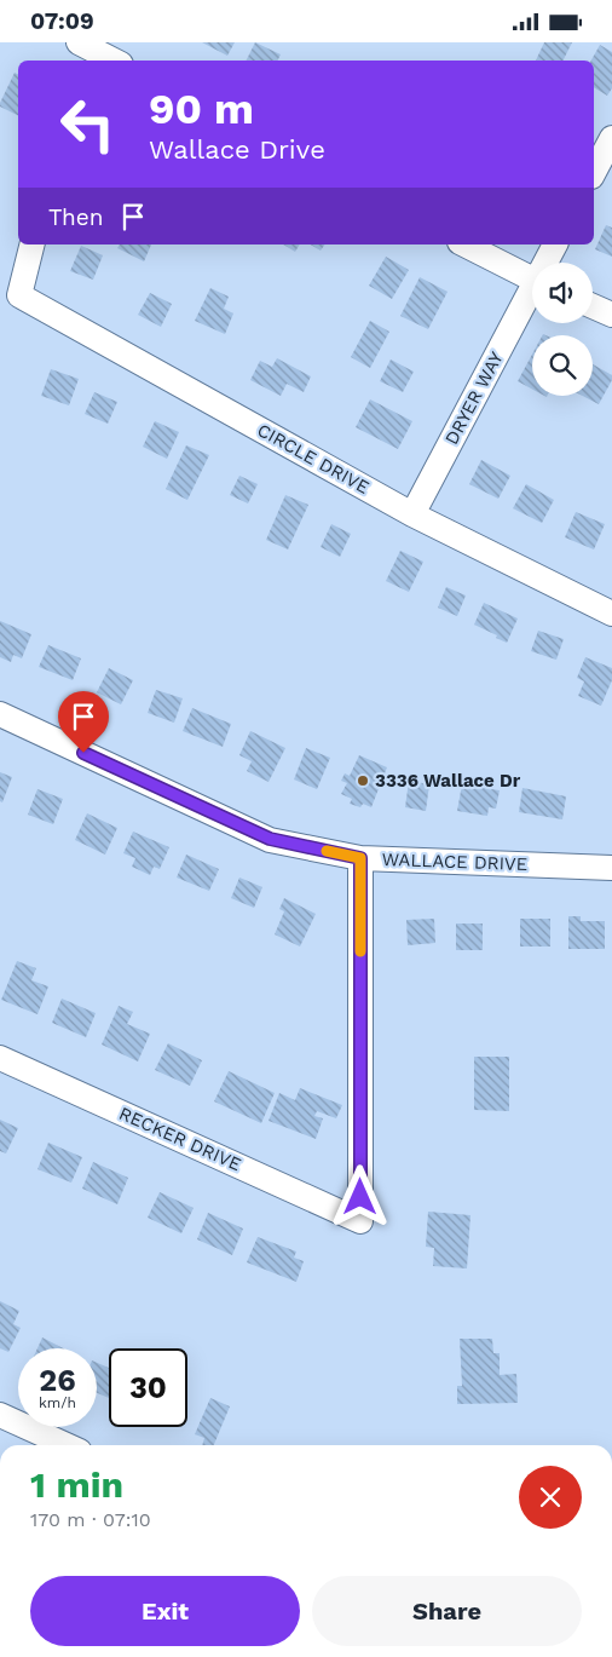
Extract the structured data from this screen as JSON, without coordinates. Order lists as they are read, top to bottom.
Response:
{
  "streets": {
    "street": [
      "DRYER WAY",
      "CIRCLE DRIVE",
      "WALLACE DRIVE",
      "RECKER DRIVE"
    ]
  },
  "crossings": [
    ["DRYER WAY", "CIRCLE DRIVE"],
    ["WALLACE DRIVE", "RECKER DRIVE"]
  ],
  "places": ["3336 Wallace Dr"],
  "page": {
    "status": "07:09",
    "turn": ["90 m", "Wallace Drive"],
    "then": "Then",
    "speed": "26 km/h",
    "limit": "30",
    "heading": ["1 min", "170 m · 07:10"],
    "buttons": ["Exit", "Share"]
  }
}
